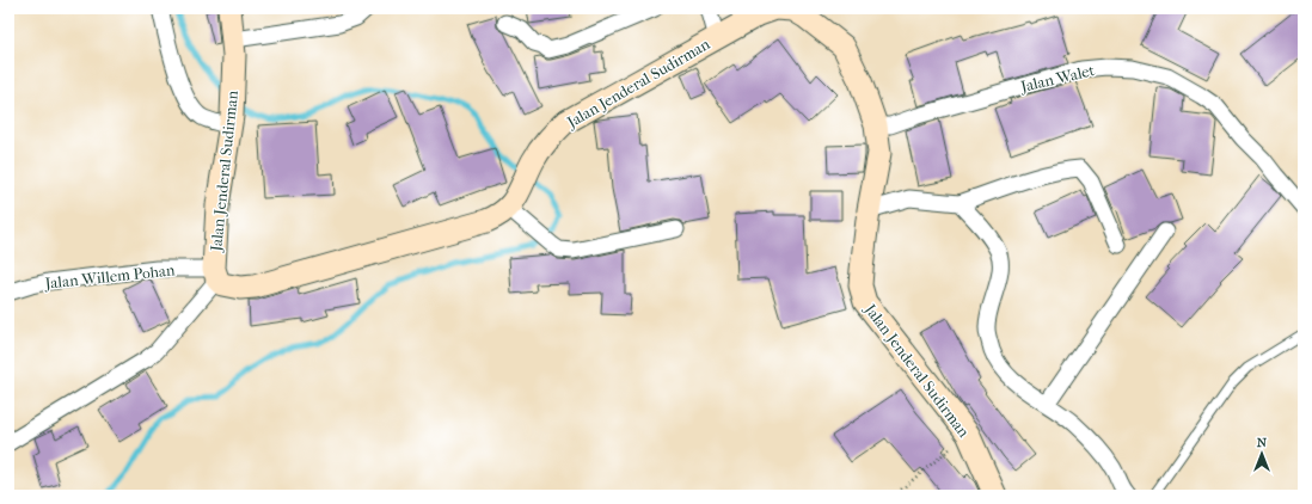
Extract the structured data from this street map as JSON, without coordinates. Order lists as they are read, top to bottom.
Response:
{
  "streets": {
    "main road": ["Jalan Jenderal Sudirman"],
    "street": ["Jalan Walet", "Jalan Willem Pohan"]
  },
  "crossings": [
    ["Jalan Walet", "Jalan Jenderal Sudirman"],
    ["Jalan Jenderal Sudirman", "Jalan Willem Pohan"]
  ],
  "north": "top"
}
